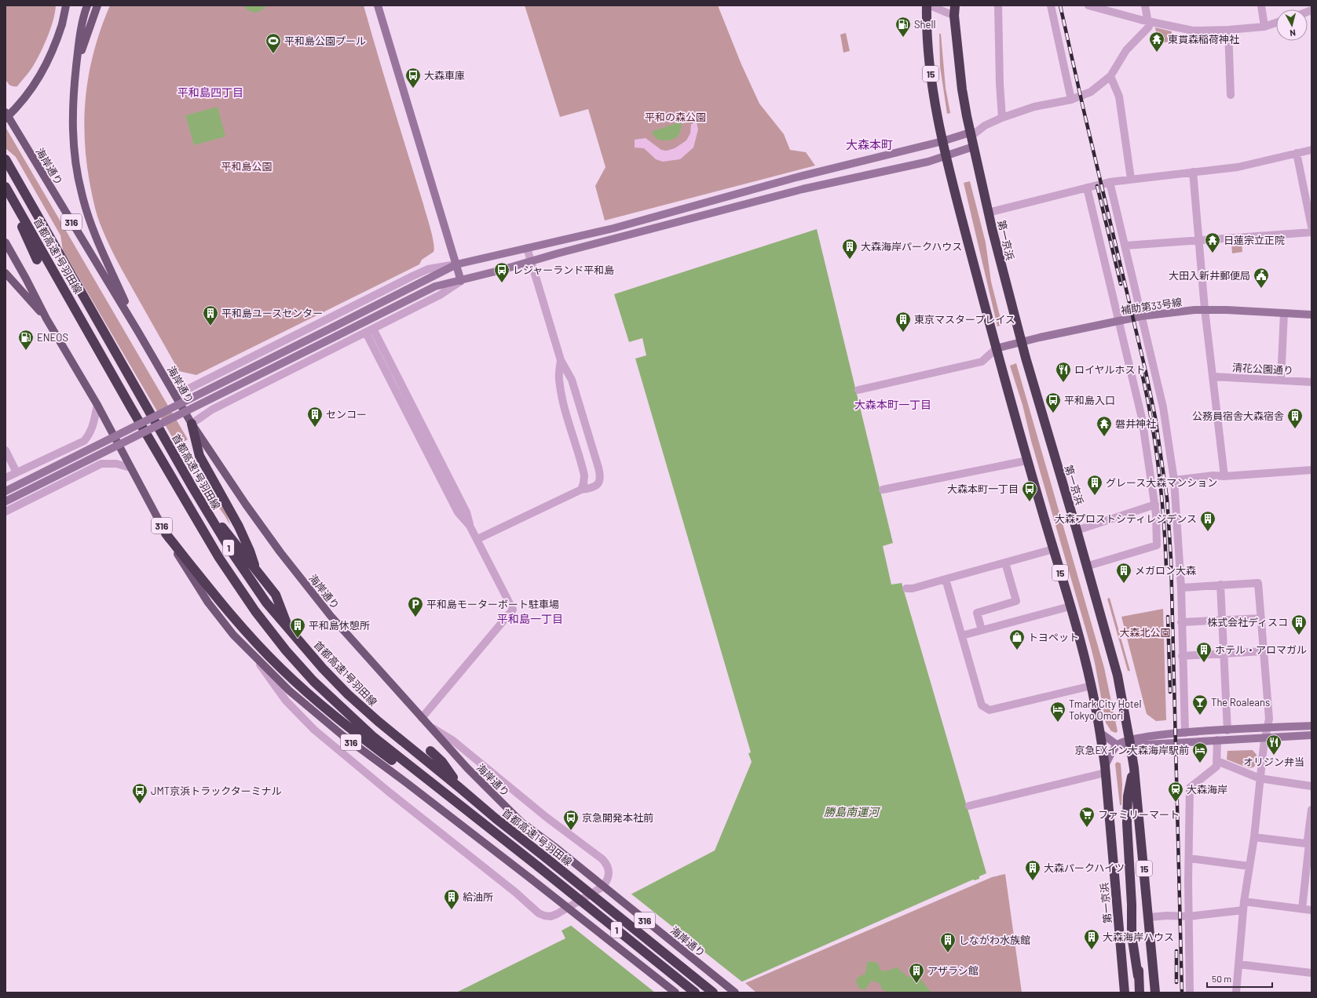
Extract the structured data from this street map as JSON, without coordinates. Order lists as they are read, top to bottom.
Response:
{
  "streets": {
    "highway": [
      "15",
      "第一京浜",
      "首都高速1号羽田線",
      "1"
    ],
    "main road": ["海岸通り", "316"],
    "street": ["補助第33号線", "清花公園通り"]
  },
  "crossings": [
    ["316", "1"],
    ["第一京浜", "補助第33号線"],
    ["首都高速1号羽田線", "1"]
  ],
  "districts": [
    "平和島四丁目",
    "大森本町",
    "大森本町一丁目",
    "平和島一丁目"
  ],
  "water": ["勝島南運河"],
  "parks": ["平和の森公園", "平和島公園", "大森北公園"],
  "places": {
    "fuel station": ["Shell", "ENEOS"],
    "temple": ["東貫森稲荷神社", "日蓮宗立正院", "磐井神社"],
    "sports": ["平和島公園プール"],
    "bus stop": [
      "大森車庫",
      "レジャーランド平和島",
      "平和島入口",
      "大森本町一丁目",
      "JMT京浜トラックターミナル",
      "京急開発本社前"
    ],
    "building": [
      "大森海岸パークハウス",
      "平和島ユースセンター",
      "東京マスタープレイス",
      "センコー",
      "公務員宿舎大森宿舎",
      "グレース大森マンション",
      "大森プロストシティレジデンス",
      "メガロン大森",
      "株式会社ディスコ",
      "平和島休憩所",
      "ホテル・アロマガル",
      "大森パークハイツ",
      "給油所",
      "大森海岸ハウス",
      "しながわ水族館",
      "アザラシ館"
    ],
    "public building": ["大田入新井郵便局"],
    "restaurant": ["ロイヤルホスト", "オリジン弁当"],
    "parking": ["平和島モーターボート駐車場"],
    "shop": ["トヨペット"],
    "bar": ["The Roaleans"],
    "hotel": ["Tmark City Hotel Tokyo Omori", "京急EXイン大森海岸駅前"],
    "station": ["大森海岸"],
    "supermarket": ["ファミリーマート"]
  },
  "scale_bar": "50 m",
  "north": "bottom"
}
